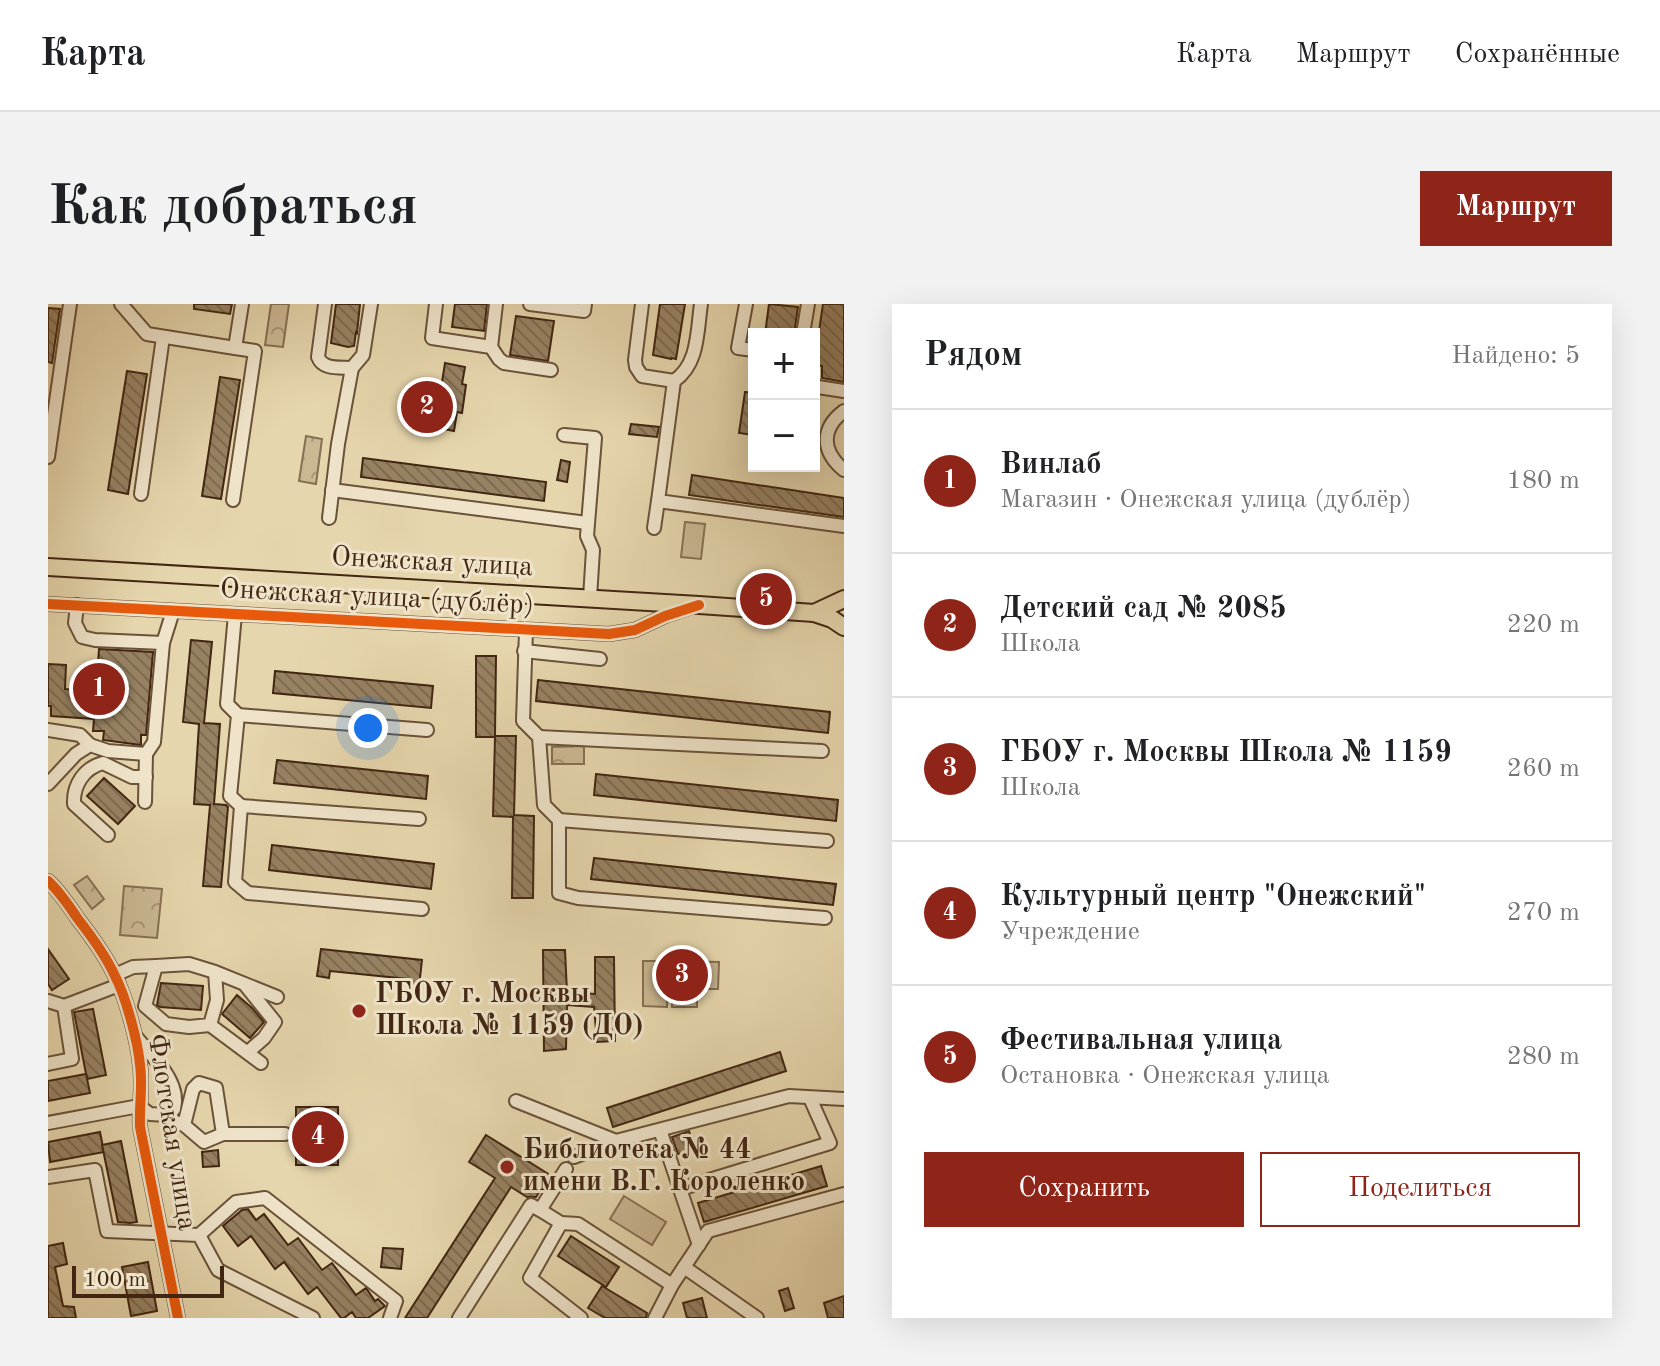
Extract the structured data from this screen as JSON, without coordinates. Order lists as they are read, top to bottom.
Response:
{
  "streets": {
    "main road": ["Онежская улица"],
    "street": ["Онежская улица (дублёр)", "Флотская улица"]
  },
  "crossings": [
    ["Онежская улица", "Онежская улица (дублёр)"]
  ],
  "places": ["ГБОУ г. Москвы Школа № 1159 (ДО)", "Библиотека № 44 имени В.Г. Короленко"],
  "scale_bar": "100 m",
  "page": {
    "header": "Карта",
    "nav": ["Карта", "Маршрут", "Сохранённые"],
    "buttons": [
      "Маршрут",
      ["Сохранить", "Поделиться"]
    ],
    "title": "Как добраться",
    "heading": ["Рядом", "Найдено: 5"],
    "map_buttons": ["+", "−"],
    "pins": [
      "2",
      "5",
      "1",
      "3",
      "4"
    ],
    "list": [
      {
        "mark": "1",
        "name": "Винлаб",
        "note": "Магазин · Онежская улица (дублёр)",
        "value": "180 m"
      },
      {
        "mark": "2",
        "name": "Детский сад № 2085",
        "note": "Школа",
        "value": "220 m"
      },
      {
        "mark": "3",
        "name": "ГБОУ г. Москвы Школа № 1159",
        "note": "Школа",
        "value": "260 m"
      },
      {
        "mark": "4",
        "name": "Культурный центр \"Онежский\"",
        "note": "Учреждение",
        "value": "270 m"
      },
      {
        "mark": "5",
        "name": "Фестивальная улица",
        "note": "Остановка · Онежская улица",
        "value": "280 m"
      }
    ],
    "scale": "100 m"
  }
}
